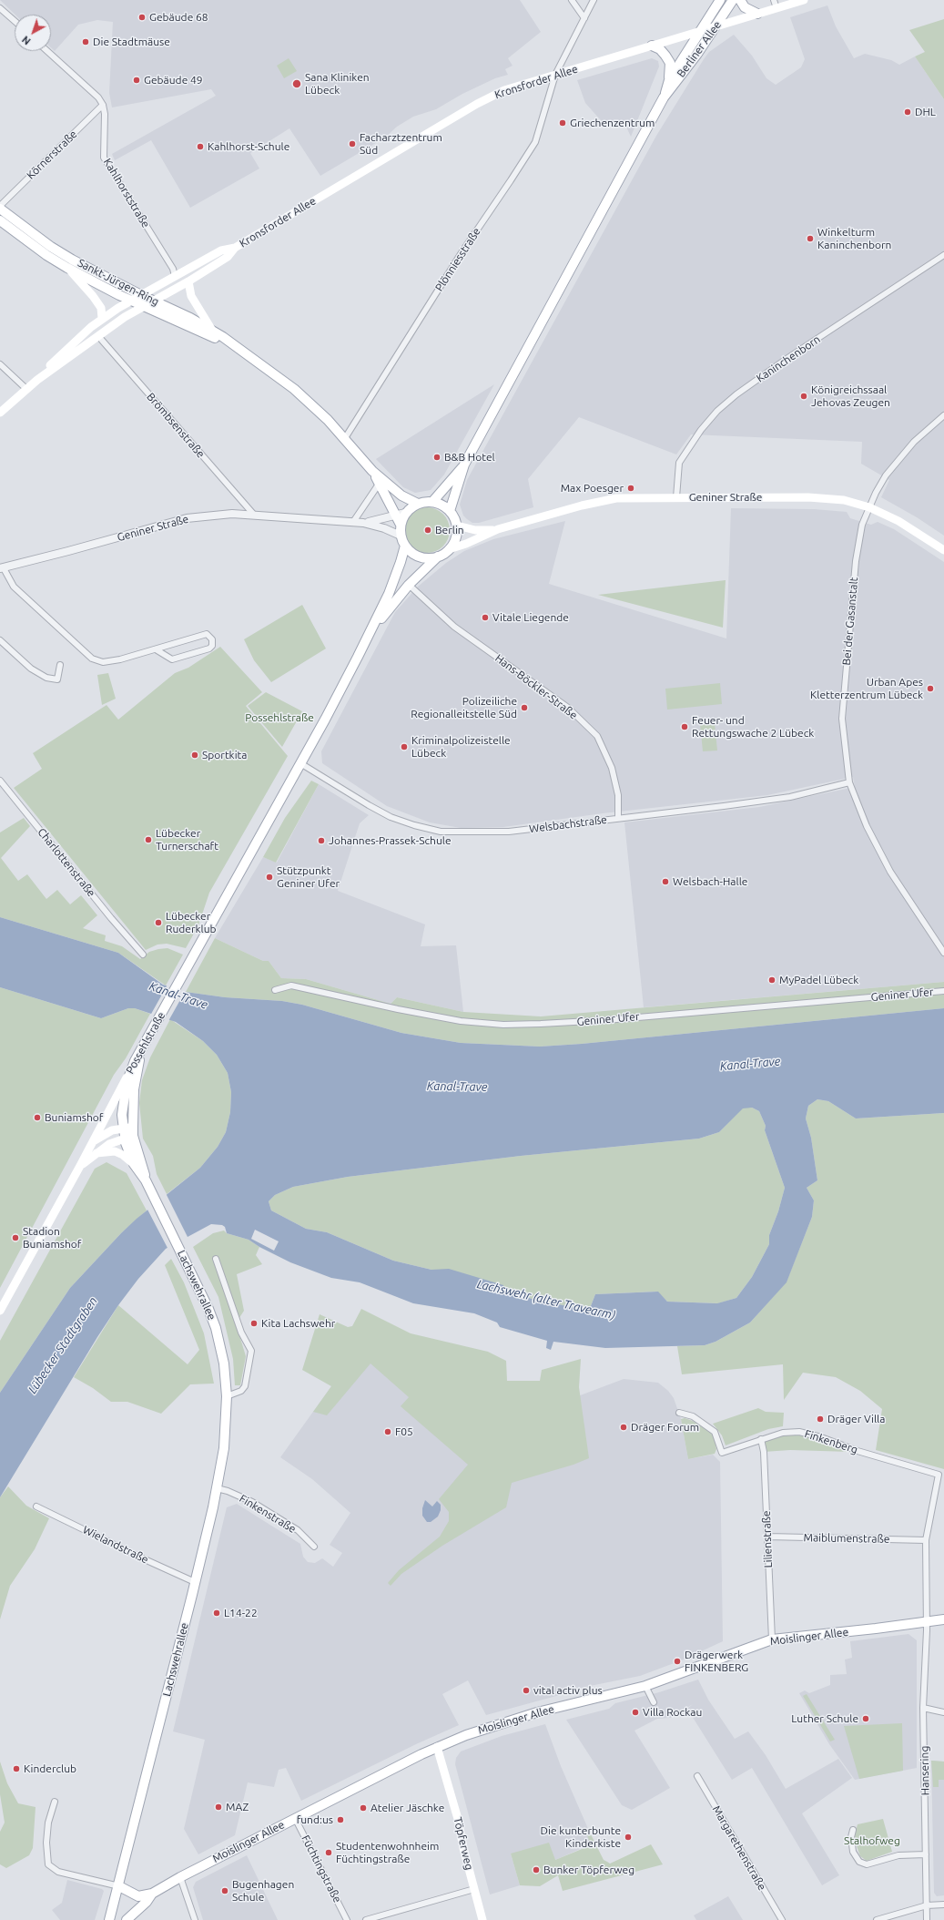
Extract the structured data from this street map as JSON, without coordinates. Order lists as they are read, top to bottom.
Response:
{
  "streets": {
    "main road": [
      "Berliner Allee",
      "Kronsforder Allee",
      "Sankt-Jürgen-Ring",
      "Geniner Straße",
      "Possehlstraße",
      "Lachswehrallee",
      "Moislinger Allee",
      "Töpferweg"
    ],
    "street": [
      "Körnerstraße",
      "Kahlhorststraße",
      "Plönniesstraße",
      "Kaninchenborn",
      "Brömbsenstraße",
      "Bei der Gasanstalt",
      "Hans-Böckler-Straße",
      "Welsbachstraße",
      "Charlottenstraße",
      "Geniner Ufer",
      "Finkenberg",
      "Finkenstraße",
      "Maiblumenstraße",
      "Lilienstraße",
      "Wielandstraße",
      "Hansering",
      "Margarethenstraße",
      "Füchtingstraße"
    ]
  },
  "crossings": [
    ["Berliner Allee", "Kronsforder Allee"],
    ["Kronsforder Allee", "Kahlhorststraße"],
    ["Kronsforder Allee", "Plönniesstraße"],
    ["Kronsforder Allee", "Sankt-Jürgen-Ring"],
    ["Kronsforder Allee", "Brömbsenstraße"],
    ["Körnerstraße", "Kahlhorststraße"],
    ["Körnerstraße", "Sankt-Jürgen-Ring"],
    ["Plönniesstraße", "Sankt-Jürgen-Ring"],
    ["Sankt-Jürgen-Ring", "Geniner Straße"],
    ["Sankt-Jürgen-Ring", "Possehlstraße"],
    ["Kaninchenborn", "Geniner Straße"],
    ["Brömbsenstraße", "Geniner Straße"],
    ["Geniner Straße", "Bei der Gasanstalt"],
    ["Geniner Straße", "Possehlstraße"],
    ["Bei der Gasanstalt", "Welsbachstraße"],
    ["Hans-Böckler-Straße", "Welsbachstraße"],
    ["Hans-Böckler-Straße", "Possehlstraße"],
    ["Welsbachstraße", "Possehlstraße"],
    ["Possehlstraße", "Lachswehrallee"],
    ["Lachswehrallee", "Finkenstraße"],
    ["Lachswehrallee", "Wielandstraße"],
    ["Finkenberg", "Lilienstraße"],
    ["Finkenberg", "Hansering"],
    ["Maiblumenstraße", "Lilienstraße"],
    ["Maiblumenstraße", "Hansering"],
    ["Lilienstraße", "Moislinger Allee"],
    ["Moislinger Allee", "Hansering"],
    ["Moislinger Allee", "Töpferweg"],
    ["Moislinger Allee", "Füchtingstraße"]
  ],
  "water": ["Kanal-Trave", "Lachswehr (alter Travearm)", "Lübecker Stadtgraben"],
  "parks": ["Possehlstraße", "Stalhofweg"],
  "places": [
    "Gebäude 68",
    "Die Stadtmäuse",
    "Gebäude 49",
    "Sana Kliniken Lübeck",
    "DHL",
    "Griechenzentrum",
    "Facharztzentrum Süd",
    "Kahlhorst-Schule",
    "Winkelturm Kaninchenborn",
    "Königreichssaal Jehovas Zeugen",
    "B&B Hotel",
    "Max Poesger",
    "Berlin",
    "Vitale Liegende",
    "Urban Apes Kletterzentrum Lübeck",
    "Polizeiliche Regionalleitstelle Süd",
    "Feuer- und Rettungswache 2 Lübeck",
    "Kriminalpolizeistelle Lübeck",
    "Sportkita",
    "Lübecker Turnerschaft",
    "Johannes-Prassek-Schule",
    "Stützpunkt Geniner Ufer",
    "Welsbach-Halle",
    "Lübecker Ruderklub",
    "MyPadel Lübeck",
    "Buniamshof",
    "Stadion Buniamshof",
    "Kita Lachswehr",
    "Dräger Villa",
    "Dräger Forum",
    "F05",
    "L14-22",
    "Drägerwerk FINKENBERG",
    "vital activ plus",
    "Villa Rockau",
    "Luther Schule",
    "Kinderclub",
    "MAZ",
    "Atelier Jäschke",
    "fund:us",
    "Die kunterbunte Kinderkiste",
    "Studentenwohnheim Füchtingstraße",
    "Bunker Töpferweg",
    "Bugenhagen Schule"
  ],
  "north": "bottom left"
}
